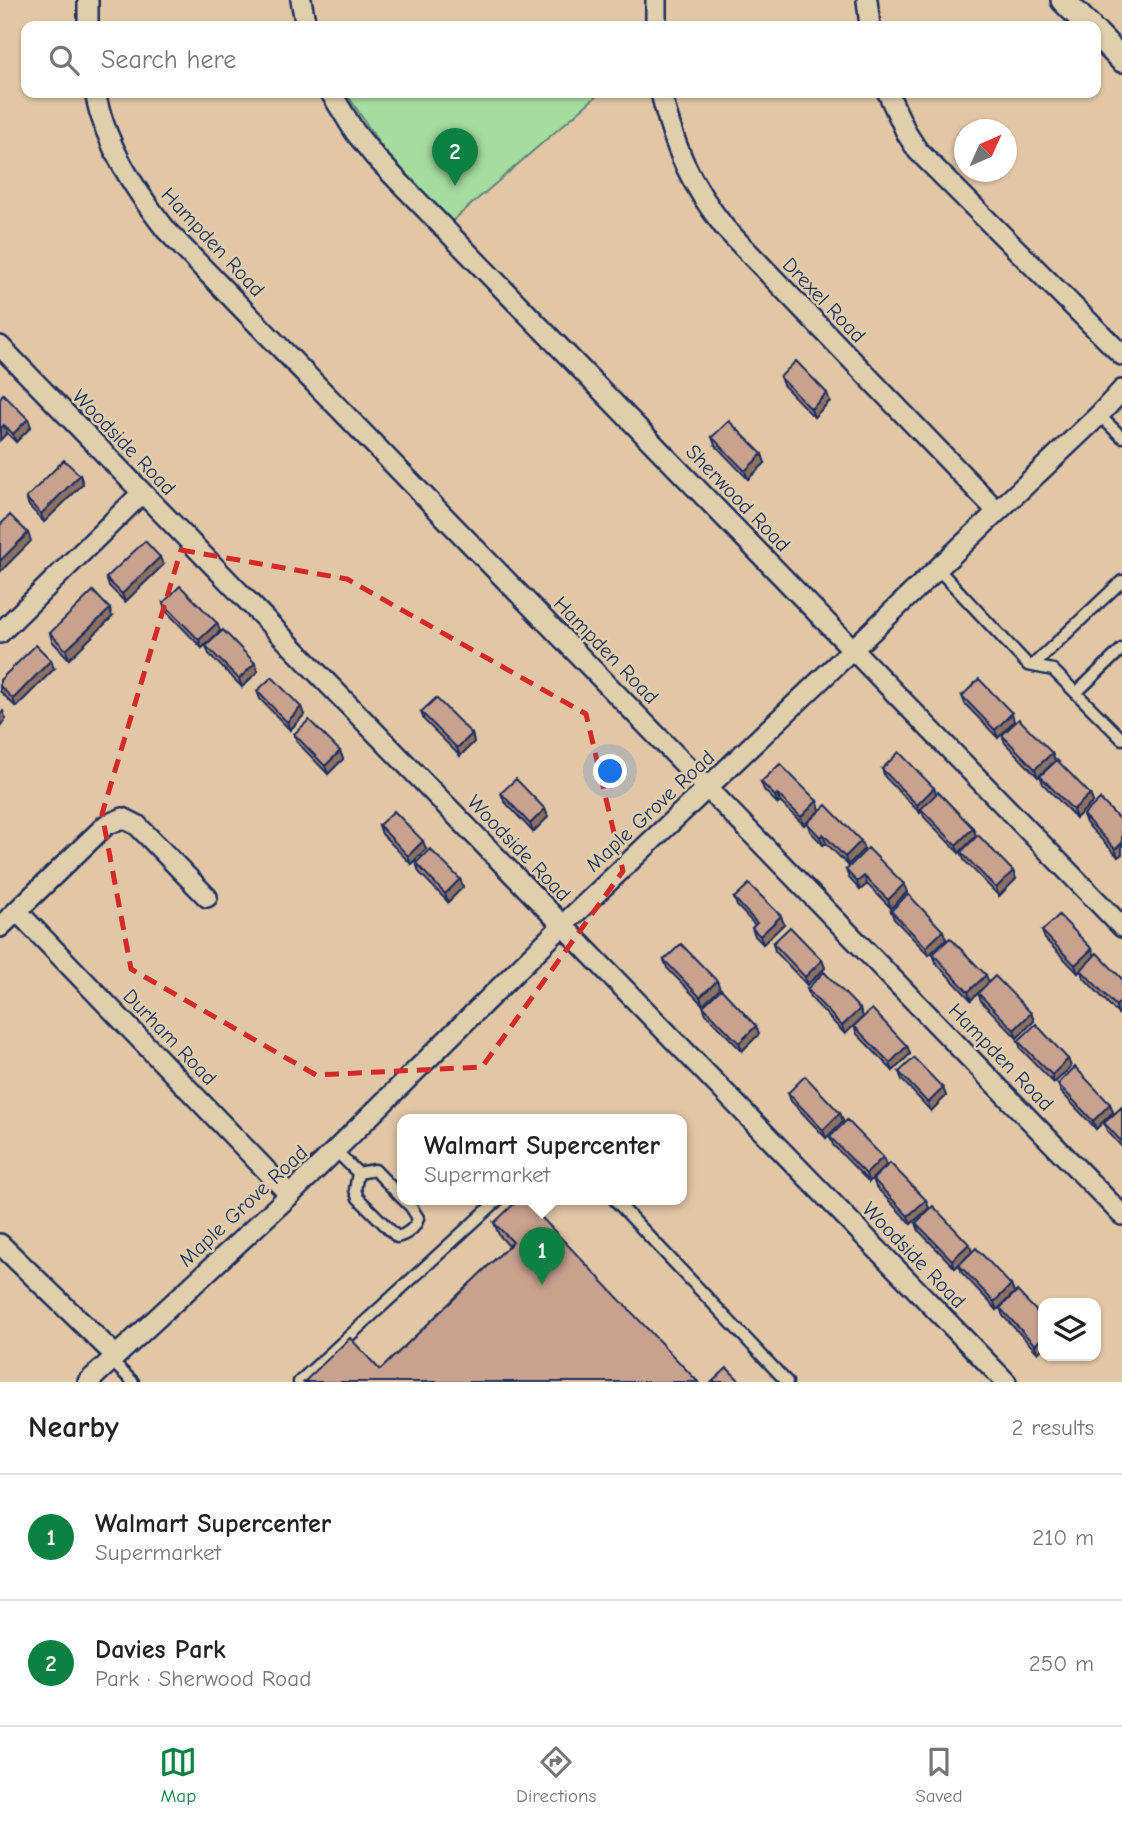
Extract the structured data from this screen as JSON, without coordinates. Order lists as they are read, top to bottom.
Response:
{
  "streets": {
    "street": [
      "Hampden Road",
      "Drexel Road",
      "Woodside Road",
      "Sherwood Road",
      "Maple Grove Road",
      "Durham Road"
    ]
  },
  "crossings": [
    ["Hampden Road", "Maple Grove Road"],
    ["Drexel Road", "Maple Grove Road"],
    ["Woodside Road", "Maple Grove Road"],
    ["Sherwood Road", "Maple Grove Road"],
    ["Maple Grove Road", "Durham Road"]
  ],
  "north": "top right",
  "page": {
    "search": "Search here",
    "pins": ["2", "1"],
    "popup": ["Walmart Supercenter", "Supermarket"],
    "heading": ["Nearby", "2 results"],
    "list": [
      {
        "mark": "1",
        "name": "Walmart Supercenter",
        "note": "Supermarket",
        "value": "210 m"
      },
      {
        "mark": "2",
        "name": "Davies Park",
        "note": "Park · Sherwood Road",
        "value": "250 m"
      }
    ],
    "nav": ["Map", "Directions", "Saved"]
  }
}
